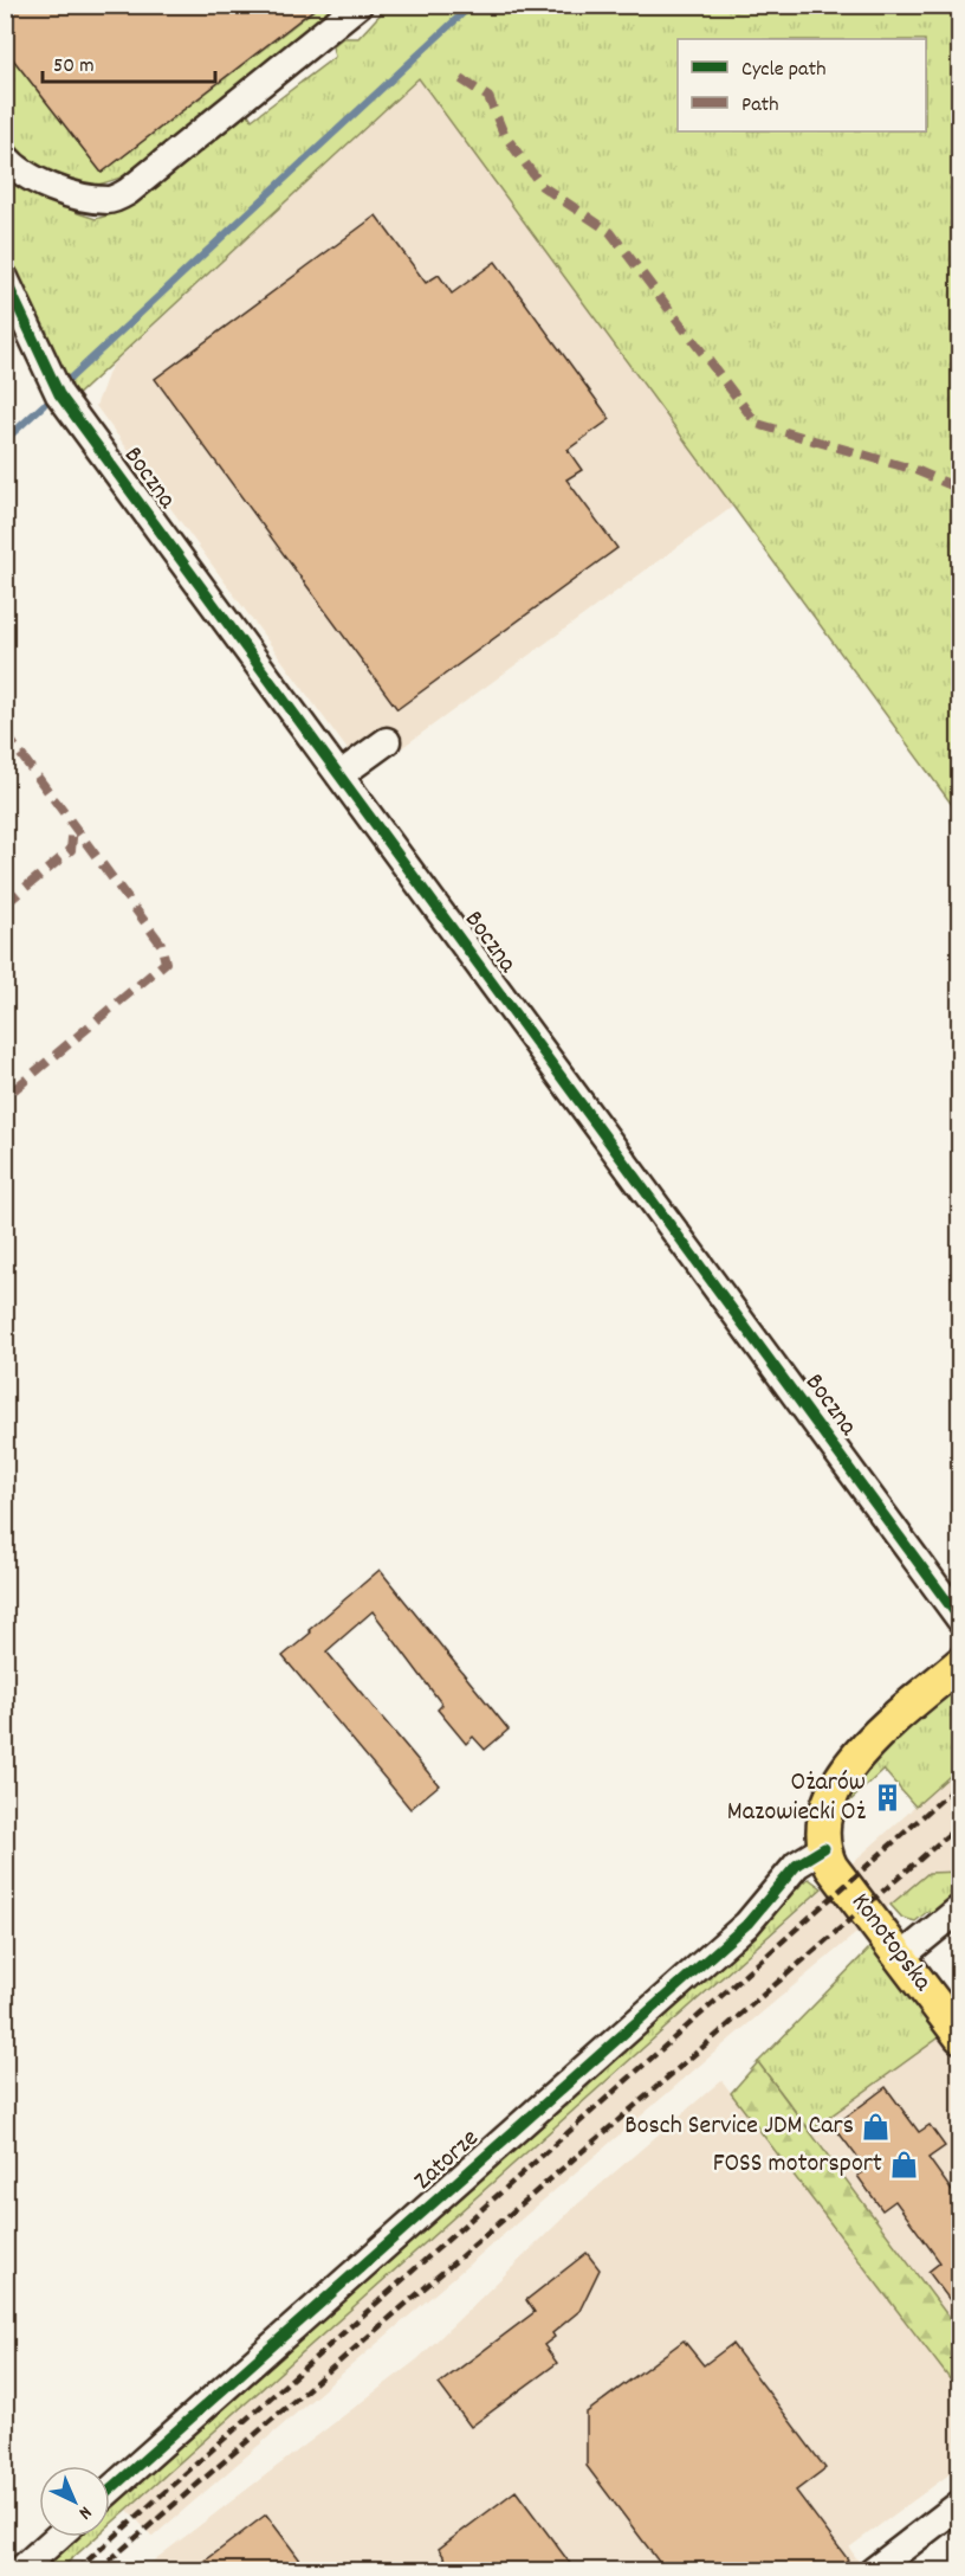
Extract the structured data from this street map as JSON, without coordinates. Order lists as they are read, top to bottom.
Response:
{
  "streets": {
    "main road": ["Konotopska"],
    "street": ["Boczna", "Zatorze"]
  },
  "crossings": [
    ["Konotopska", "Zatorze"]
  ],
  "places": {
    "building": ["Ożarów Mazowiecki Oż"],
    "shop": ["Bosch Service JDM Cars", "FOSS motorsport"]
  },
  "legend": ["Cycle path", "Path"],
  "scale_bar": "50 m",
  "north": "bottom right"
}
